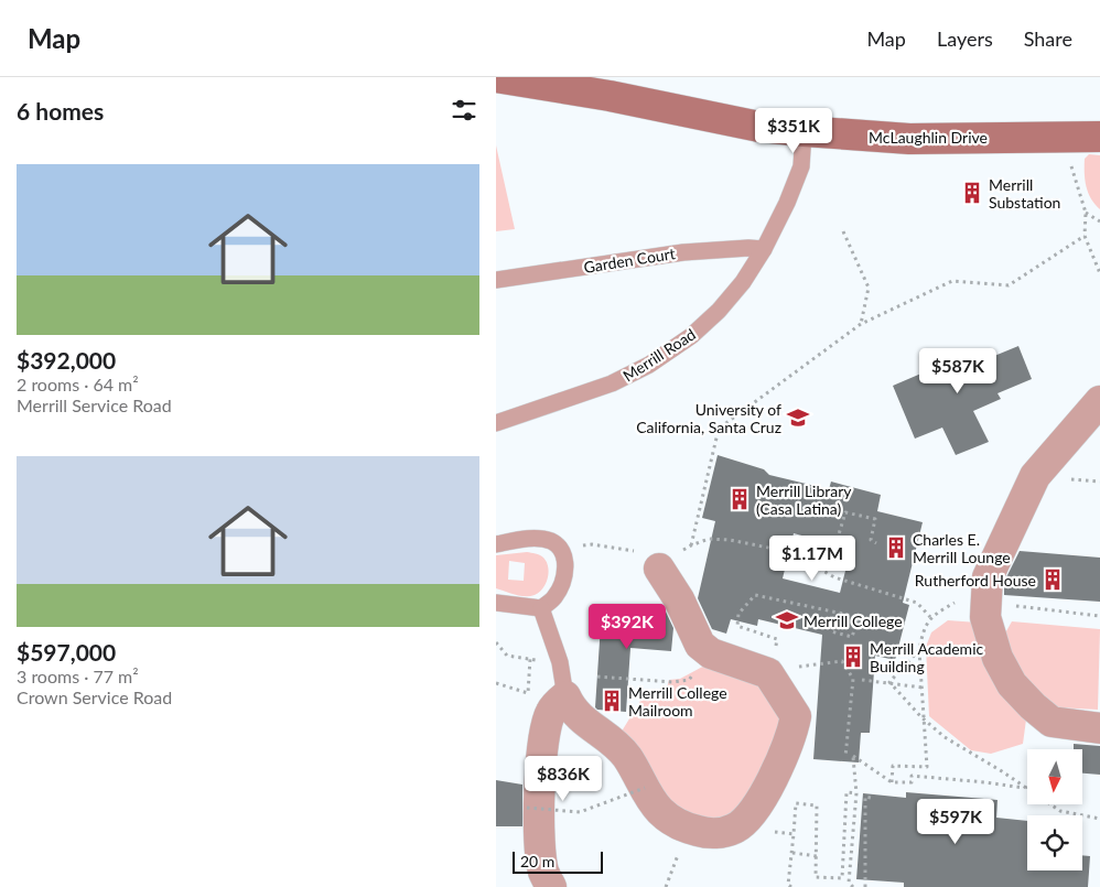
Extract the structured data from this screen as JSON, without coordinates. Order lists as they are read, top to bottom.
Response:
{
  "streets": {
    "street": ["McLaughlin Drive"],
    "lane": ["Garden Court", "Merrill Road"]
  },
  "crossings": [
    ["McLaughlin Drive", "Merrill Road"],
    ["Garden Court", "Merrill Road"]
  ],
  "places": {
    "building": [
      "Merrill Substation",
      "Merrill Library (Casa Latina)",
      "Charles E. Merrill Lounge",
      "Rutherford House",
      "Merrill Academic Building",
      "Merrill College Mailroom"
    ],
    "school or university": ["University of California, Santa Cruz", "Merrill College"]
  },
  "scale_bar": "20 m",
  "north": "bottom",
  "page": {
    "header": "Map",
    "nav": ["Map", "Layers", "Share"],
    "heading": "6 homes",
    "price": [
      "$351K",
      "$587K",
      "$1.17M",
      "$392K",
      "$836K",
      "$597K"
    ],
    "list": [
      {
        "name": "$392,000",
        "note": "2 rooms · 64 m² · Merrill Service Road"
      },
      {
        "name": "$597,000",
        "note": "3 rooms · 77 m² · Crown Service Road"
      }
    ],
    "scale": "20 m"
  }
}
